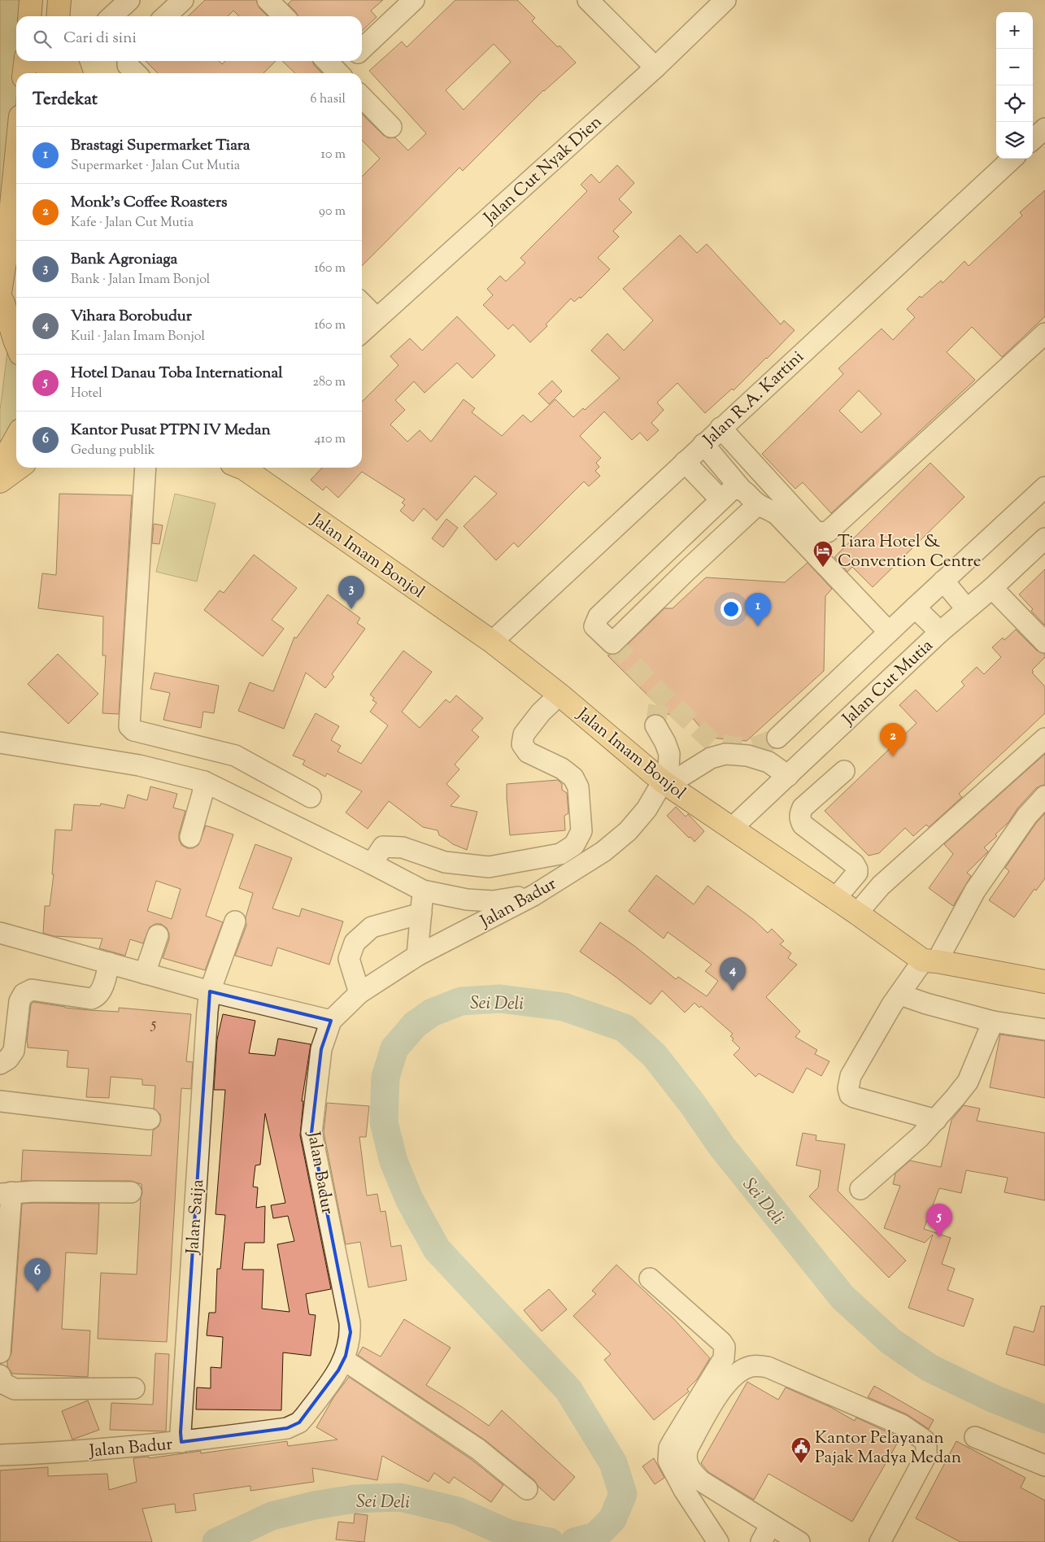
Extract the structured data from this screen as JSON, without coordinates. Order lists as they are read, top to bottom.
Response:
{
  "streets": {
    "main road": ["Jalan Imam Bonjol"],
    "street": [
      "Jalan Cut Nyak Dien",
      "Jalan R.A. Kartini",
      "Jalan Cut Mutia",
      "Jalan Badur",
      "Jalan Saija"
    ]
  },
  "crossings": [
    ["Jalan R.A. Kartini", "Jalan Imam Bonjol"],
    ["Jalan Imam Bonjol", "Jalan Cut Mutia"],
    ["Jalan Imam Bonjol", "Jalan Badur"],
    ["Jalan Badur", "Jalan Saija"]
  ],
  "water": ["Sei Deli"],
  "places": {
    "hotel": ["Tiara Hotel & Convention Centre"],
    "public building": ["Kantor Pelayanan Pajak Madya Medan"]
  },
  "house_numbers": ["5"],
  "page": {
    "map_buttons": ["+", "−"],
    "search": "Cari di sini",
    "heading": ["Terdekat", "6 hasil"],
    "list": [
      {
        "mark": "1",
        "name": "Brastagi Supermarket Tiara",
        "note": "Supermarket · Jalan Cut Mutia",
        "value": "10 m"
      },
      {
        "mark": "2",
        "name": "Monk's Coffee Roasters",
        "note": "Kafe · Jalan Cut Mutia",
        "value": "90 m"
      },
      {
        "mark": "3",
        "name": "Bank Agroniaga",
        "note": "Bank · Jalan Imam Bonjol",
        "value": "160 m"
      },
      {
        "mark": "4",
        "name": "Vihara Borobudur",
        "note": "Kuil · Jalan Imam Bonjol",
        "value": "160 m"
      },
      {
        "mark": "5",
        "name": "Hotel Danau Toba International",
        "note": "Hotel",
        "value": "280 m"
      },
      {
        "mark": "6",
        "name": "Kantor Pusat PTPN IV Medan",
        "note": "Gedung publik",
        "value": "410 m"
      }
    ],
    "pins": [
      "3",
      "1",
      "2",
      "4",
      "5",
      "6"
    ]
  }
}
